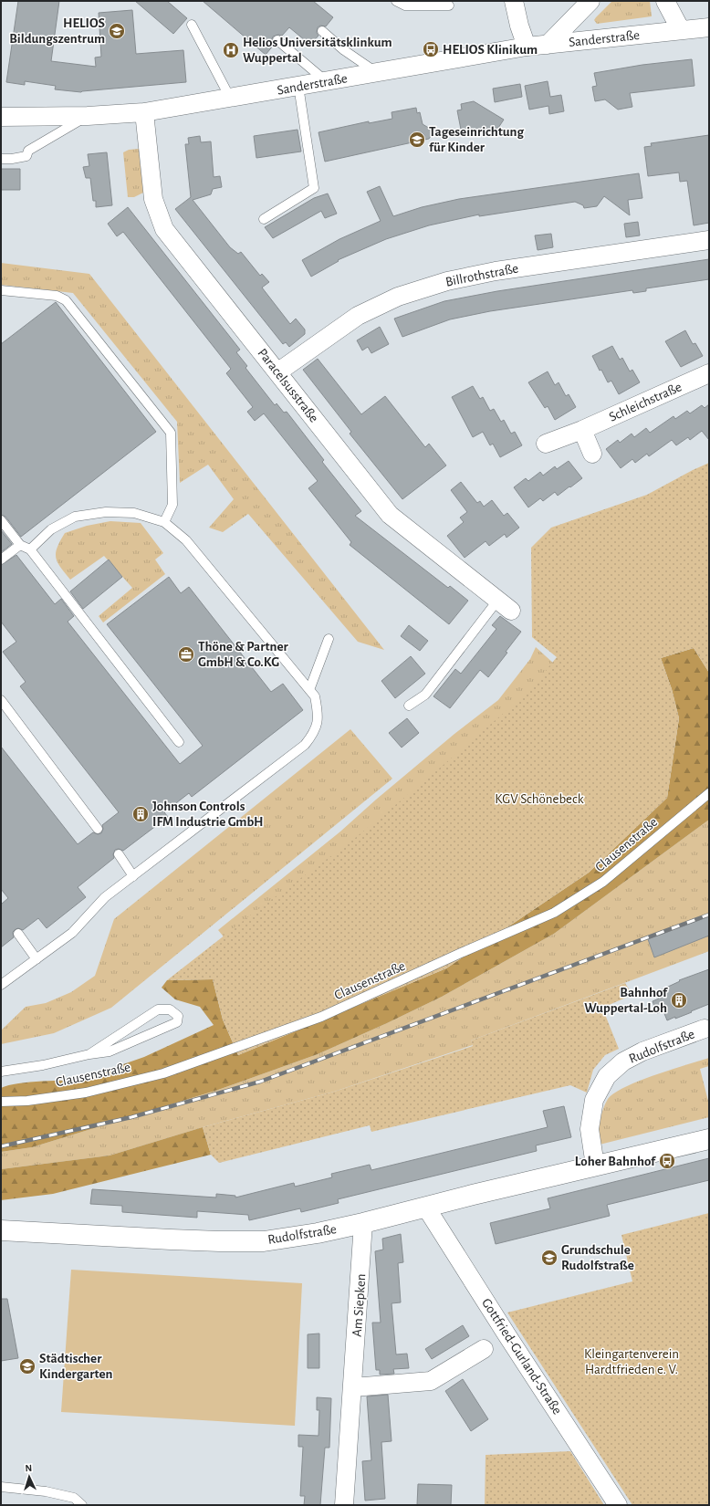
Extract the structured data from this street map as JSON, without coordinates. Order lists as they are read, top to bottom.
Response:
{
  "streets": {
    "street": [
      "Sanderstraße",
      "Billrothstraße",
      "Paracelsusstraße",
      "Schleichstraße",
      "Rudolfstraße",
      "Am Siepken",
      "Gottfried-Gurland-Straße"
    ],
    "lane": ["Clausenstraße"]
  },
  "crossings": [
    ["Sanderstraße", "Paracelsusstraße"],
    ["Billrothstraße", "Paracelsusstraße"],
    ["Rudolfstraße", "Am Siepken"],
    ["Rudolfstraße", "Gottfried-Gurland-Straße"]
  ],
  "parks": ["KGV Schönebeck", "Kleingartenverein Hardtfrieden e. V."],
  "places": {
    "school or university": [
      "HELIOS Bildungszentrum",
      "Tageseinrichtung für Kinder",
      "Grundschule Rudolfstraße",
      "Städtischer Kindergarten"
    ],
    "bus stop": ["HELIOS Klinikum", "Loher Bahnhof"],
    "hospital": ["Helios Universitätsklinkum Wuppertal"],
    "office": ["Thöne & Partner GmbH & Co.KG"],
    "building": ["Johnson Controls IFM Industrie GmbH", "Bahnhof Wuppertal-Loh"]
  },
  "north": "top"
}
